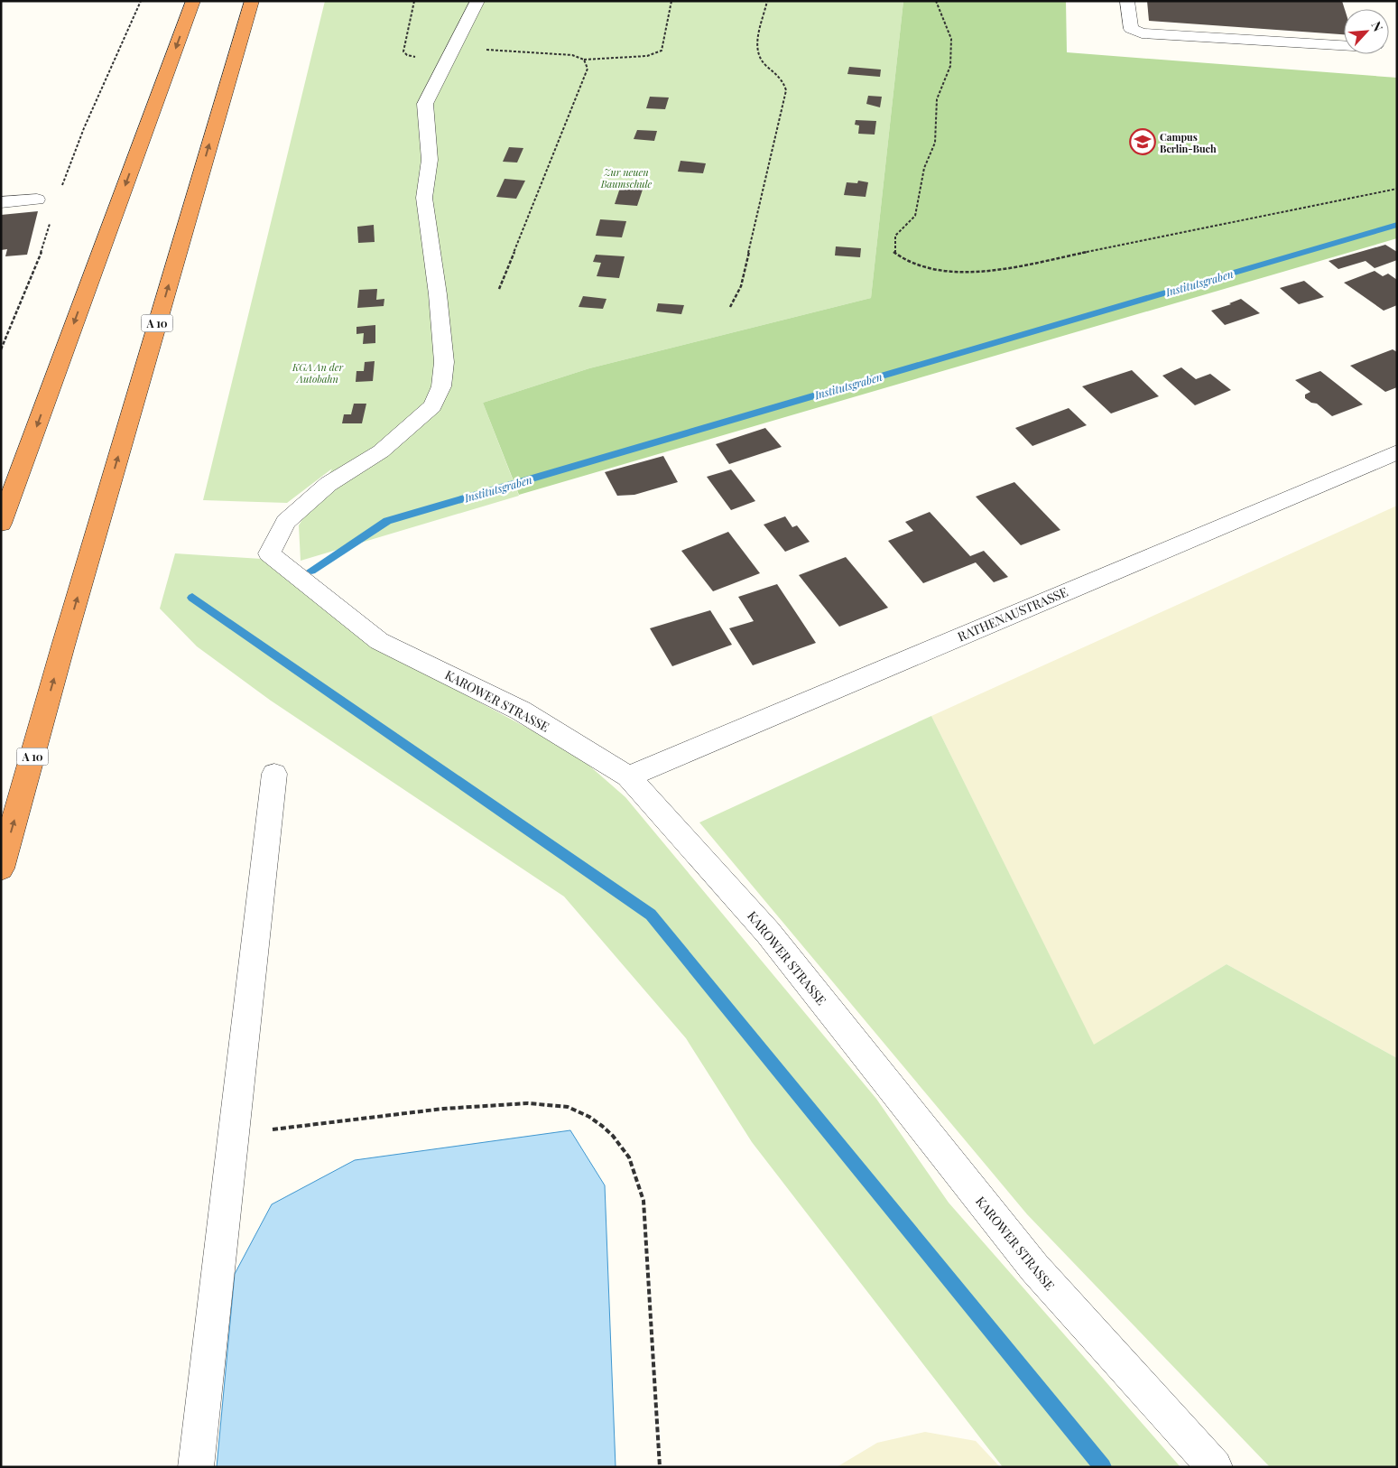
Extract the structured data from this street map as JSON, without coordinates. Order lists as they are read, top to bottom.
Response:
{
  "streets": {
    "highway": ["A 10"],
    "street": ["RATHENAUSTRASSE", "KAROWER STRASSE"]
  },
  "crossings": [
    ["RATHENAUSTRASSE", "KAROWER STRASSE"]
  ],
  "water": ["Institutsgraben"],
  "parks": ["Zur neuen Baumschule", "KGA An der Autobahn"],
  "places": {
    "school or university": ["Campus Berlin-Buch"]
  },
  "north": "top right"
}
